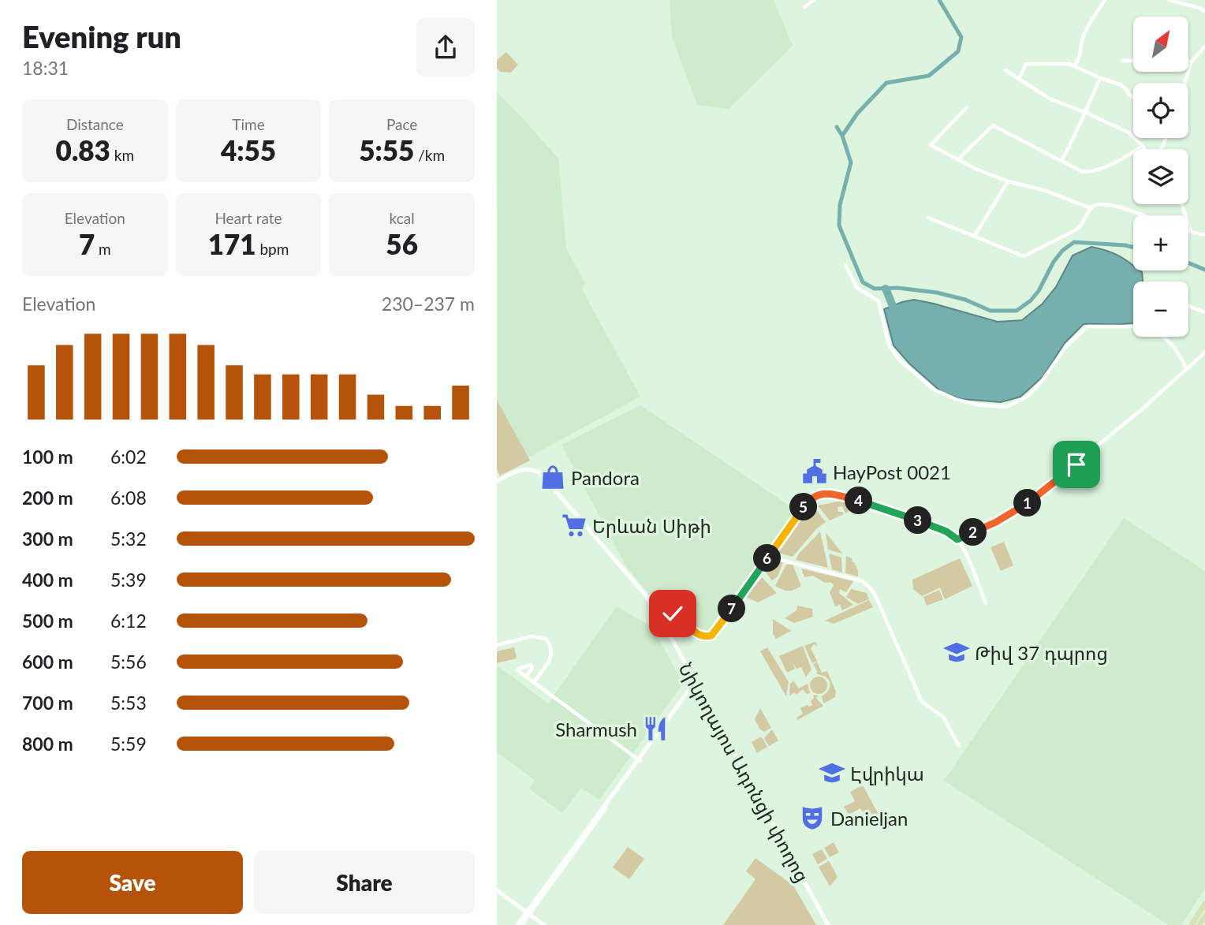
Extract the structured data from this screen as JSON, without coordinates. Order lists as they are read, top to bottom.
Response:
{
  "streets": {
    "street": ["Նիկողայոս Ադոնցի փողոց"]
  },
  "places": {
    "public building": ["HayPost 0021"],
    "shop": ["Pandora"],
    "supermarket": ["Երևան Սիթի"],
    "school or university": ["Թիվ 37 դպրոց", "Էվրիկա"],
    "restaurant": ["Sharmush"],
    "theatre": ["Danieljan"]
  },
  "north": "top right",
  "page": {
    "heading": ["Evening run", "18:31"],
    "map_buttons": ["+", "−"],
    "stats": [
      ["Distance", "0.83 km"],
      ["Time", "4:55"],
      ["Pace", "5:55 /km"],
      ["Elevation", "7 m"],
      ["Heart rate", "171 bpm"],
      ["kcal", "56"]
    ],
    "chart": ["Elevation", "230–237 m"],
    "list": [
      {
        "name": "100 m",
        "note": "6:02"
      },
      {
        "name": "200 m",
        "note": "6:08"
      },
      {
        "name": "300 m",
        "note": "5:32"
      },
      {
        "name": "400 m",
        "note": "5:39"
      },
      {
        "name": "500 m",
        "note": "6:12"
      },
      {
        "name": "600 m",
        "note": "5:56"
      },
      {
        "name": "700 m",
        "note": "5:53"
      },
      {
        "name": "800 m",
        "note": "5:59"
      }
    ],
    "pins": [
      "4",
      "1",
      "5",
      "3",
      "2",
      "6",
      "7"
    ],
    "buttons": ["Save", "Share"]
  }
}
